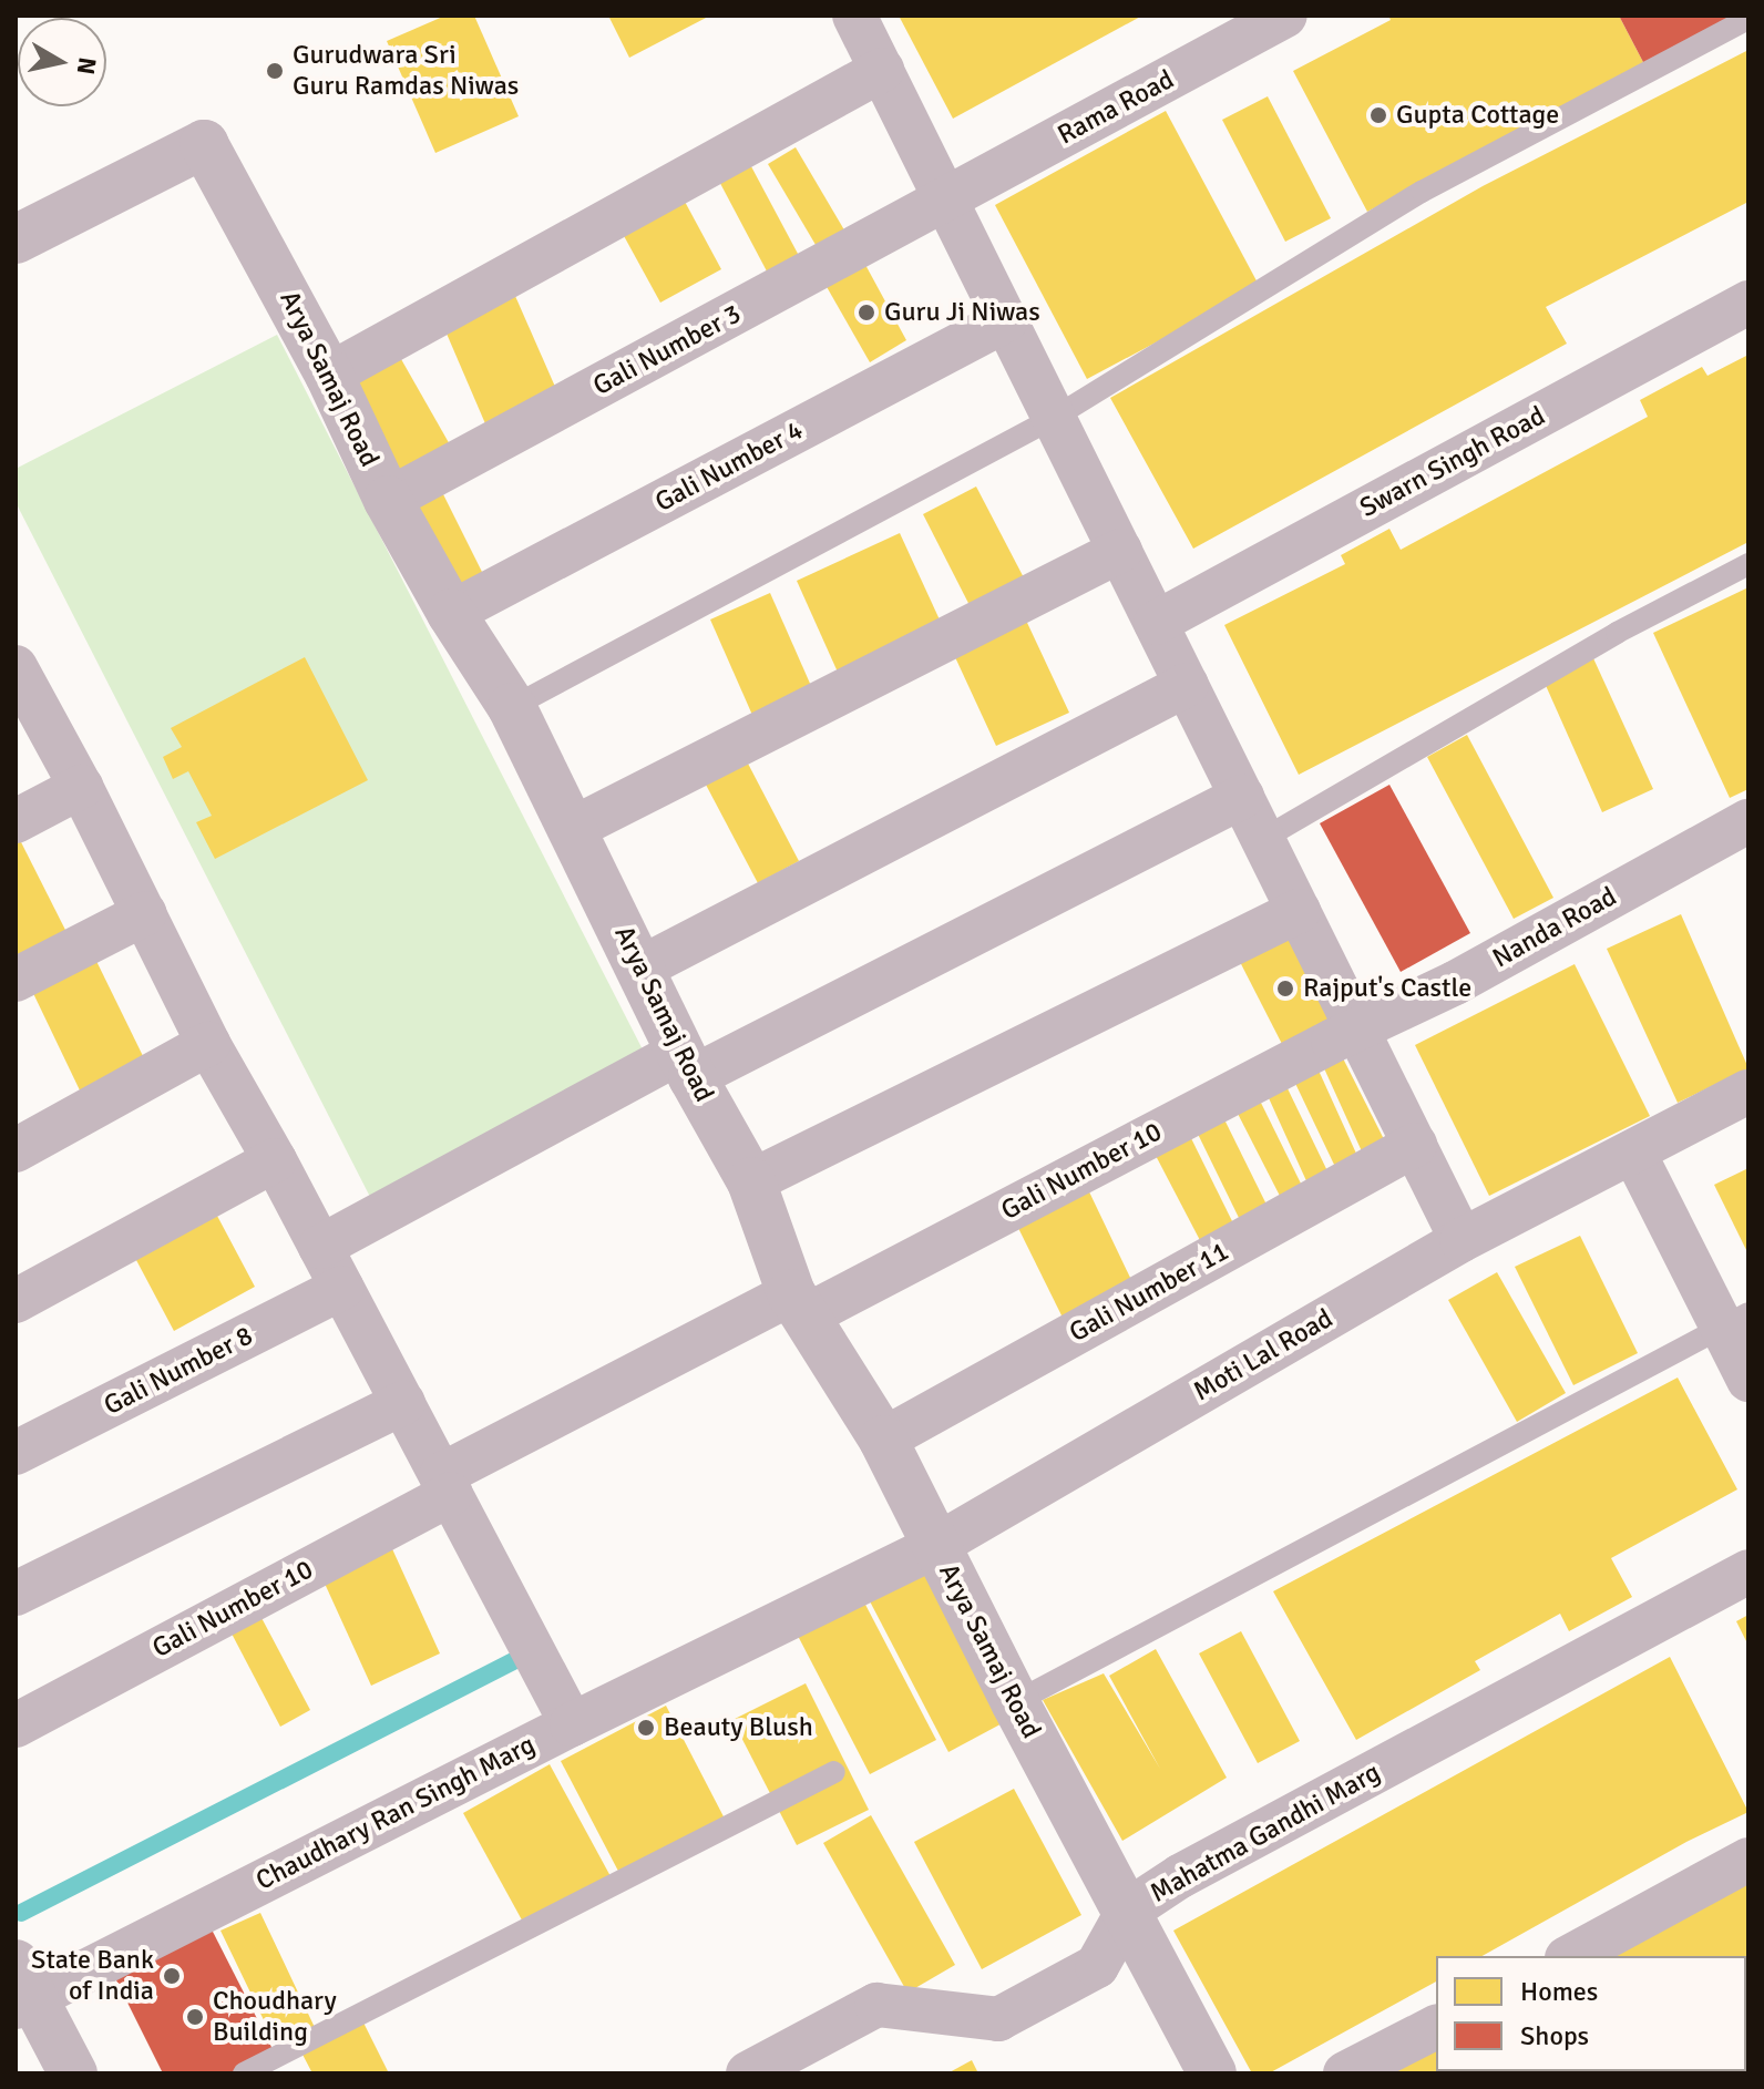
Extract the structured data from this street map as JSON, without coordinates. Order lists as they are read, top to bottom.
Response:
{
  "streets": {
    "street": [
      "Rama Road",
      "Gali Number 3",
      "Arya Samaj Road",
      "Swarn Singh Road",
      "Gali Number 4",
      "Nanda Road",
      "Gali Number 10",
      "Gali Number 11",
      "Moti Lal Road",
      "Gali Number 8",
      "Chaudhary Ran Singh Marg",
      "Mahatma Gandhi Marg"
    ]
  },
  "crossings": [
    ["Rama Road", "Gali Number 3"],
    ["Gali Number 3", "Arya Samaj Road"],
    ["Arya Samaj Road", "Gali Number 4"],
    ["Arya Samaj Road", "Gali Number 10"],
    ["Arya Samaj Road", "Gali Number 11"],
    ["Arya Samaj Road", "Moti Lal Road"],
    ["Arya Samaj Road", "Mahatma Gandhi Marg"],
    ["Nanda Road", "Gali Number 10"],
    ["Moti Lal Road", "Chaudhary Ran Singh Marg"]
  ],
  "places": [
    "Gurudwara Sri Guru Ramdas Niwas",
    "Gupta Cottage",
    "Guru Ji Niwas",
    "Rajput's Castle",
    "Beauty Blush",
    "State Bank of India",
    "Choudhary Building"
  ],
  "legend": ["Homes", "Shops"],
  "north": "right"
}
